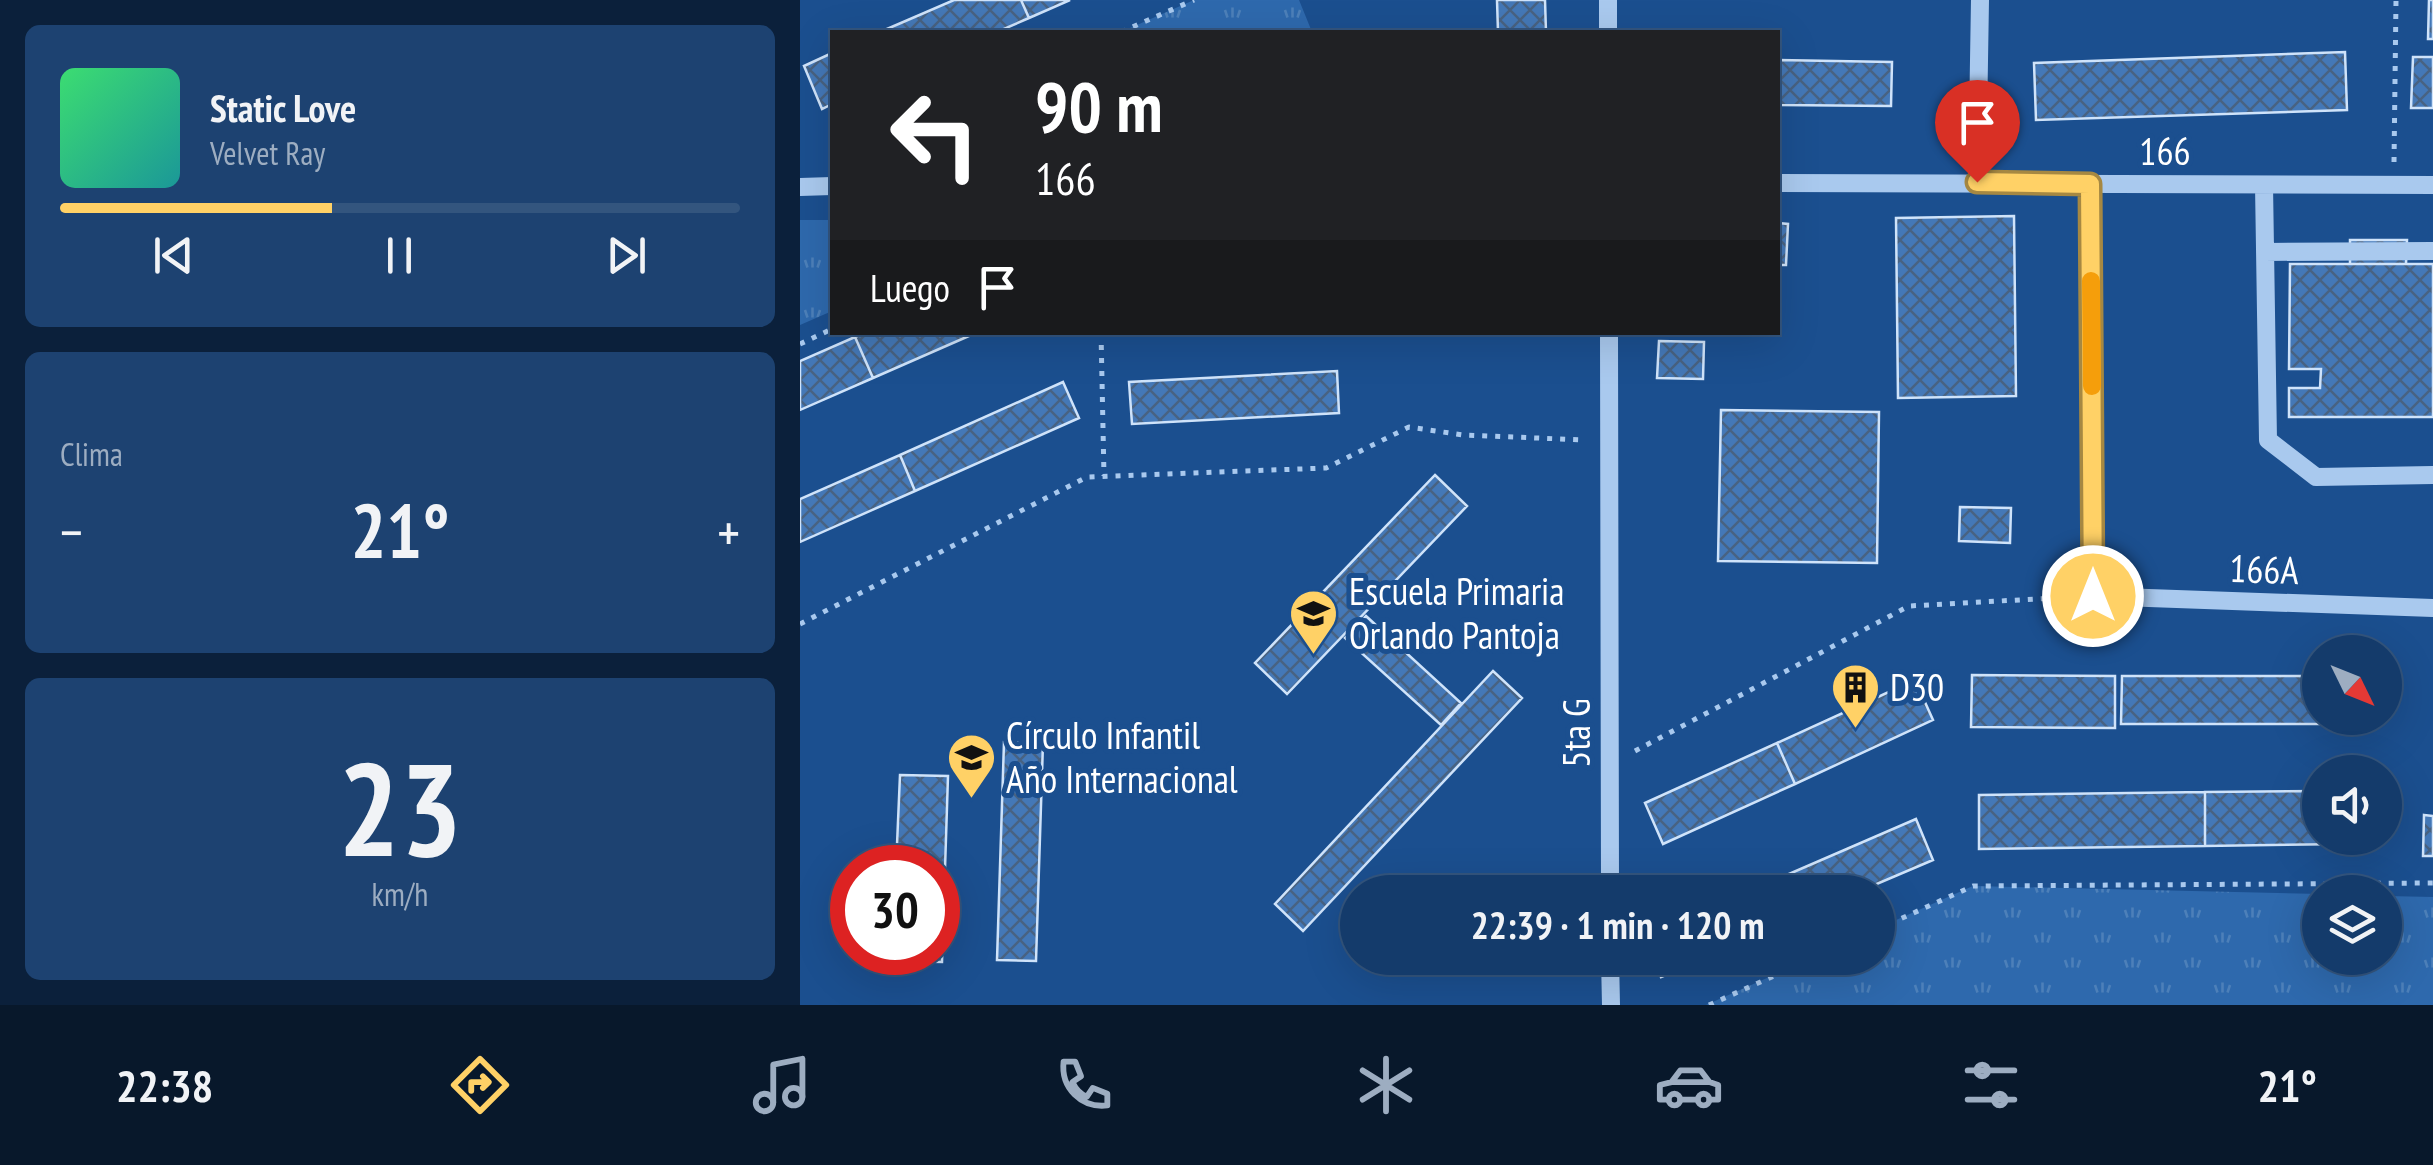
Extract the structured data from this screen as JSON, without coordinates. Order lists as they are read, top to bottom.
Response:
{
  "streets": {
    "street": ["166", "166A", "5ta G"]
  },
  "places": {
    "school or university": ["Escuela Primaria Orlando Pantoja", "Círculo Infantil Año Internacional"],
    "building": ["D30"]
  },
  "north": "bottom right",
  "page": {
    "turn": ["90 m", "166"],
    "song": ["Static Love", "Velvet Ray"],
    "then": "Luego",
    "tile": [
      "Clima",
      ["23", "km/h"]
    ],
    "heat": ["−", "21°", "+"],
    "limit": "30",
    "trip": "22:39 · 1 min · 120 m",
    "tabs": ["22:38", "21°"]
  }
}
